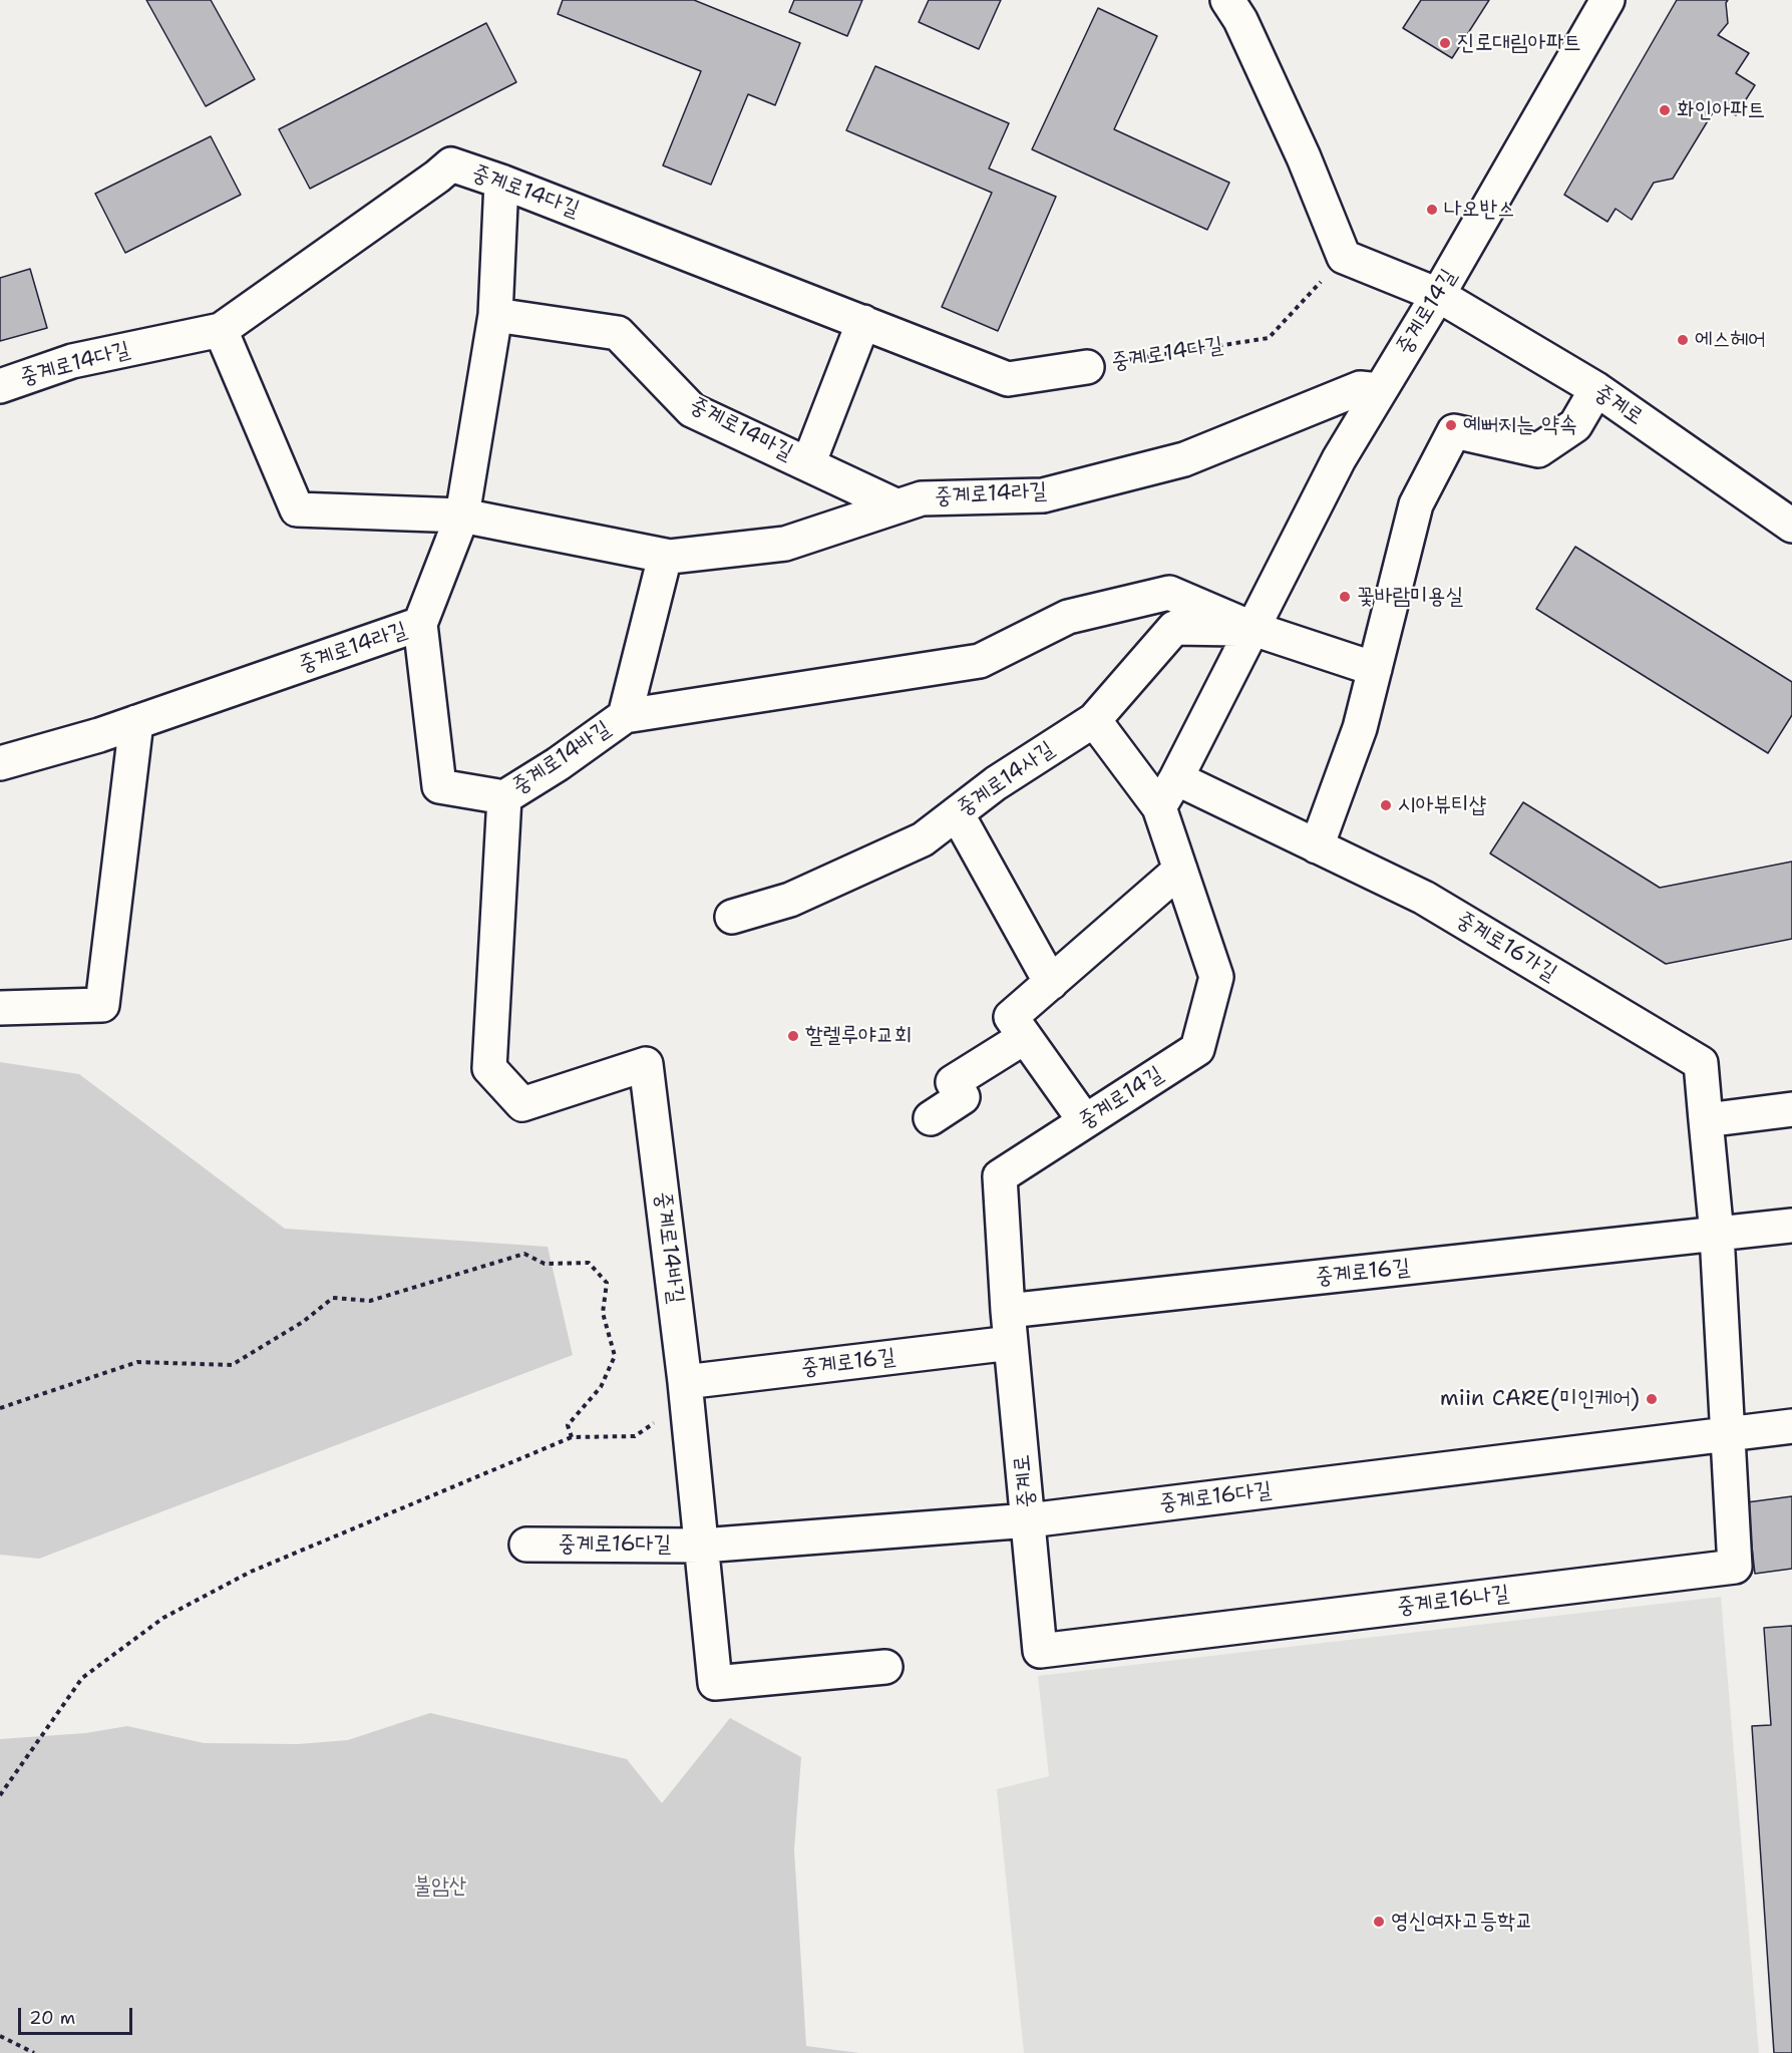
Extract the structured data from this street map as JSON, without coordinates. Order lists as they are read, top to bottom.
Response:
{
  "streets": {
    "street": [
      "중계로14다길",
      "중계로14길",
      "중계로",
      "중계로14마길",
      "중계로14라길",
      "중계로14바길",
      "중계로14사길",
      "중계로16가길",
      "중계로16길",
      "중계로16다길",
      "중계로16나길"
    ]
  },
  "crossings": [
    ["중계로14길", "중계로"],
    ["중계로14길", "중계로14라길"],
    ["중계로14길", "중계로14바길"],
    ["중계로14길", "중계로14사길"],
    ["중계로14길", "중계로16가길"],
    ["중계로14길", "중계로16길"],
    ["중계로", "중계로16길"],
    ["중계로", "중계로16다길"],
    ["중계로", "중계로16나길"],
    ["중계로14마길", "중계로14라길"],
    ["중계로14라길", "중계로14바길"],
    ["중계로14바길", "중계로14사길"],
    ["중계로14바길", "중계로16길"],
    ["중계로16길", "중계로16나길"],
    ["중계로16다길", "중계로16나길"]
  ],
  "parks": ["불암산"],
  "places": [
    "진로대림아파트",
    "화인아파트",
    "나오반스",
    "에스헤어",
    "예뻐지는 약속",
    "꽃바람미용실",
    "시아뷰티샵",
    "할렐루야교회",
    "miin CARE(미인케어)",
    "영신여자고등학교"
  ],
  "scale_bar": "20 m"
}
